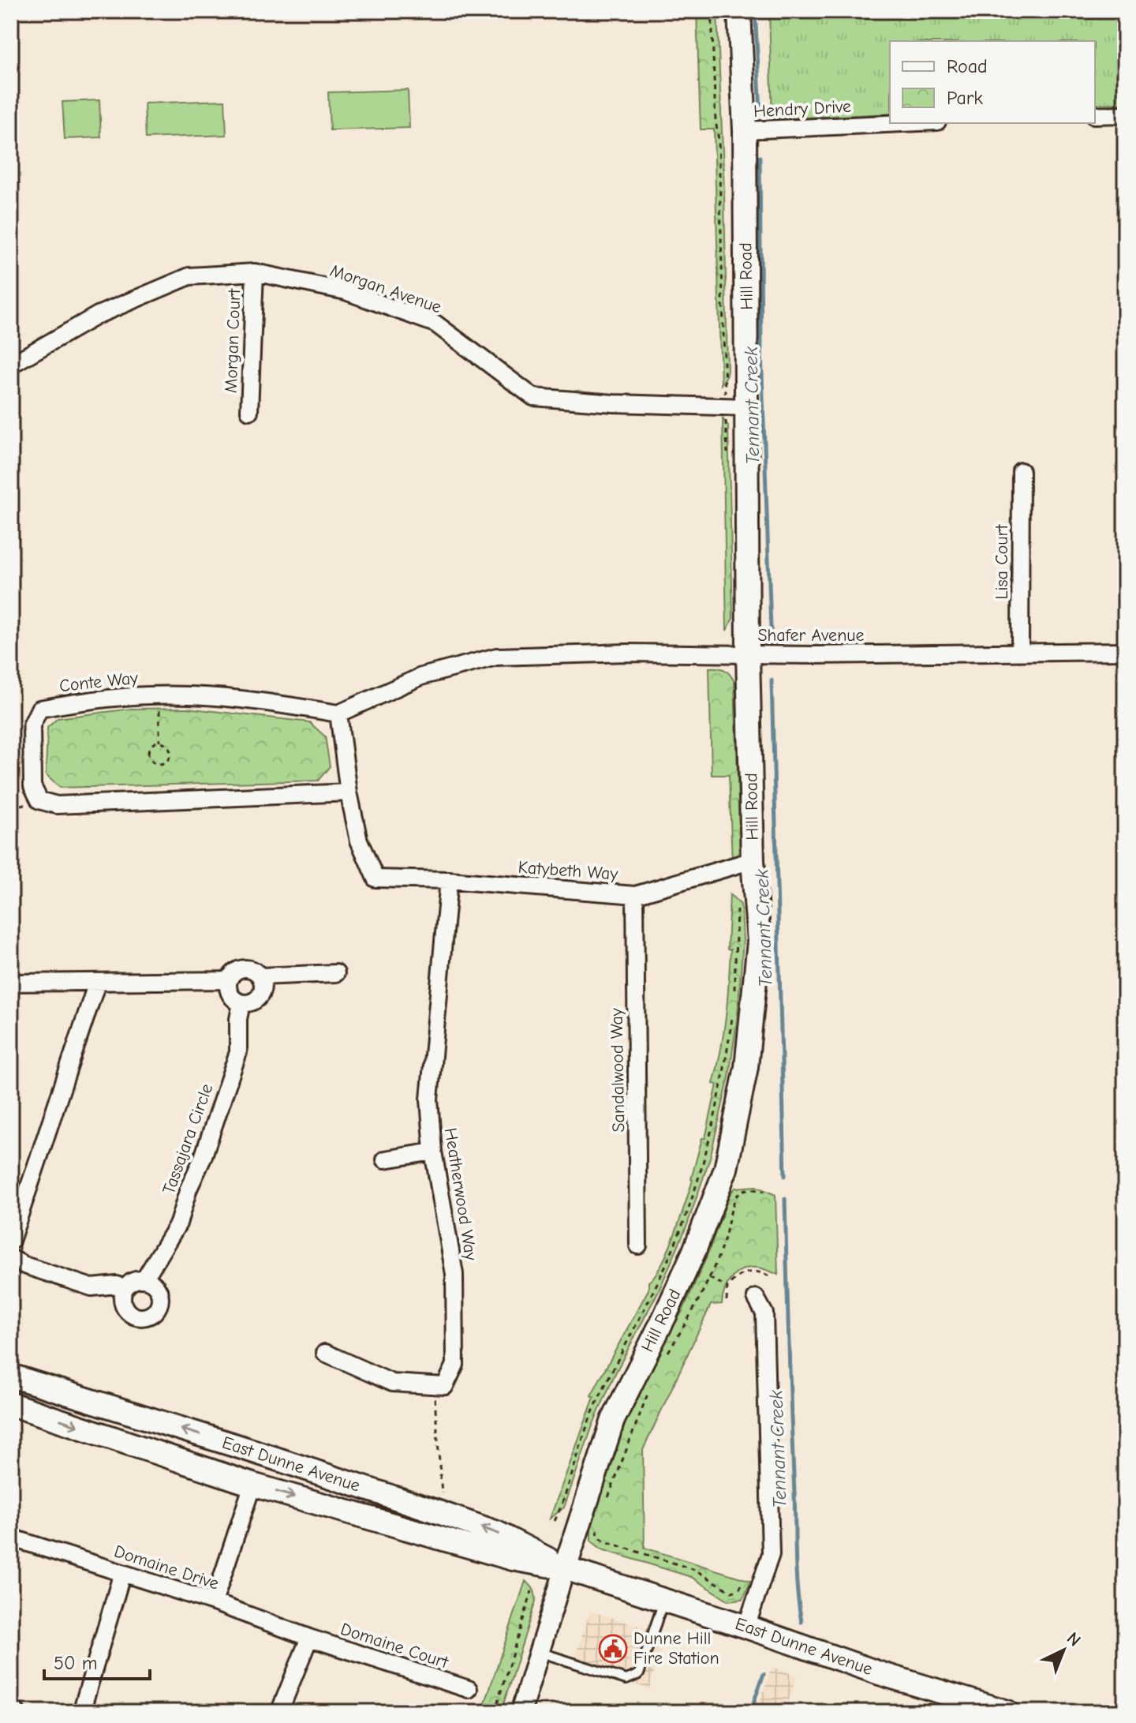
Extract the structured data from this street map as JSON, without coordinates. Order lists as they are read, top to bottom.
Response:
{
  "streets": {
    "main road": ["Hill Road", "East Dunne Avenue"],
    "street": [
      "Hendry Drive",
      "Morgan Avenue",
      "Morgan Court",
      "Lisa Court",
      "Shafer Avenue",
      "Conte Way",
      "Katybeth Way",
      "Sandalwood Way",
      "Tassajara Circle",
      "Heatherwood Way",
      "Domaine Drive",
      "Domaine Court"
    ]
  },
  "crossings": [
    ["Hendry Drive", "Hill Road"],
    ["Hill Road", "Morgan Avenue"],
    ["Hill Road", "Shafer Avenue"],
    ["Hill Road", "Katybeth Way"],
    ["Hill Road", "East Dunne Avenue"],
    ["Morgan Avenue", "Morgan Court"],
    ["Lisa Court", "Shafer Avenue"],
    ["Shafer Avenue", "Conte Way"],
    ["Conte Way", "Katybeth Way"],
    ["Katybeth Way", "Sandalwood Way"],
    ["Katybeth Way", "Heatherwood Way"],
    ["Domaine Drive", "Domaine Court"]
  ],
  "water": ["Tennant Creek"],
  "places": {
    "public building": ["Dunne Hill Fire Station"]
  },
  "legend": ["Road", "Park"],
  "scale_bar": "50 m",
  "north": "top right"
}
